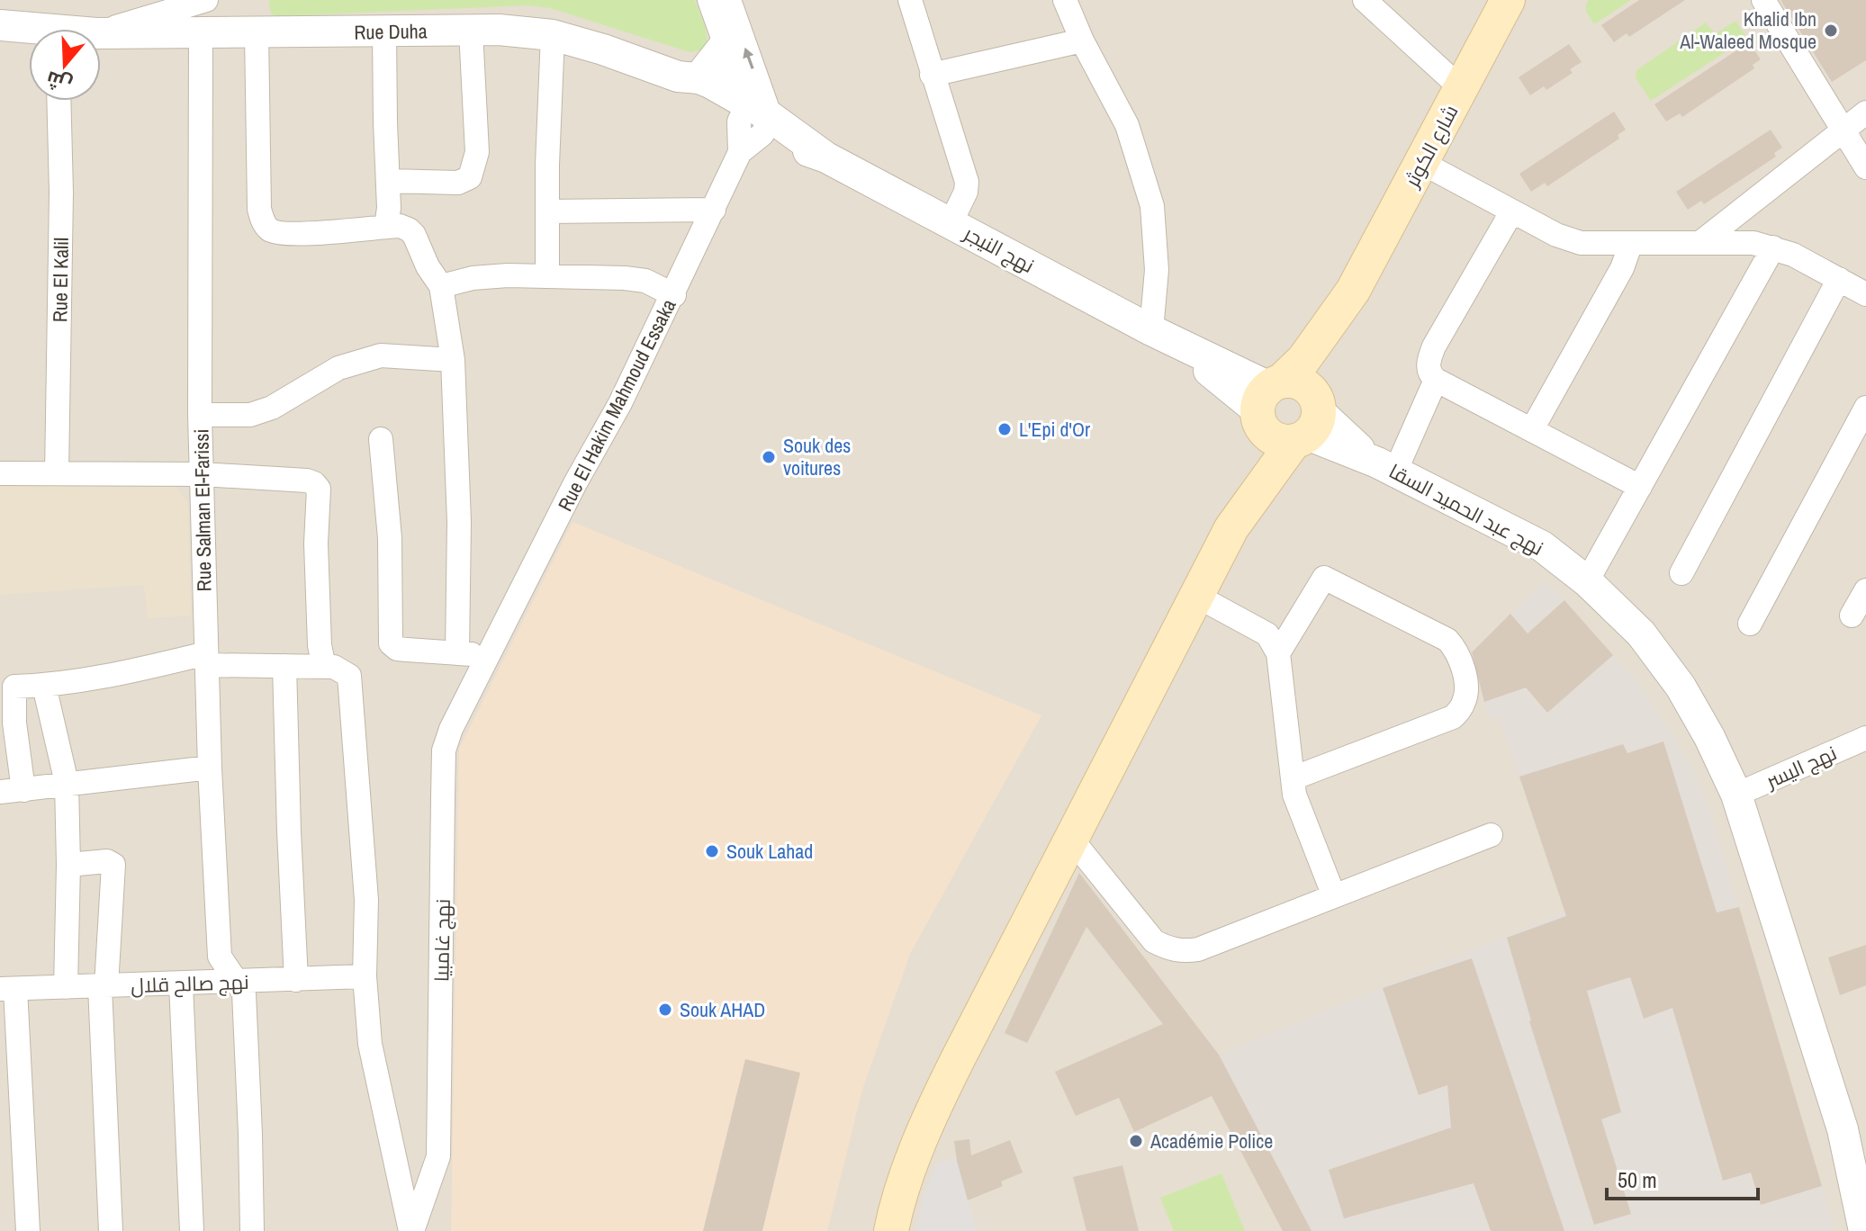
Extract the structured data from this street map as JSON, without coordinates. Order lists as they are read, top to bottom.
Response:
{
  "streets": {
    "main road": ["شارع الكوثر"],
    "street": [
      "Rue Duha",
      "نهج النيجر",
      "Rue El Kalil",
      "Rue El Hakim Mahmoud Essaka",
      "نهج عبد الحميد السقا",
      "Rue Salman El-Farissi",
      "نهج اليسر",
      "نهج غامبيا",
      "نهج صالح قلال"
    ]
  },
  "crossings": [
    ["Rue Duha", "نهج النيجر"],
    ["Rue Duha", "Rue El Hakim Mahmoud Essaka"],
    ["Rue Duha", "Rue Salman El-Farissi"],
    ["شارع الكوثر", "نهج النيجر"],
    ["شارع الكوثر", "نهج عبد الحميد السقا"],
    ["نهج النيجر", "Rue El Hakim Mahmoud Essaka"],
    ["Rue El Hakim Mahmoud Essaka", "نهج غامبيا"],
    ["نهج عبد الحميد السقا", "نهج اليسر"],
    ["Rue Salman El-Farissi", "نهج صالح قلال"]
  ],
  "places": [
    "Khalid Ibn Al-Waleed Mosque",
    "L'Epi d'Or",
    "Souk des voitures",
    "Souk Lahad",
    "Souk AHAD",
    "Académie Police"
  ],
  "scale_bar": "50 m",
  "north": "bottom"
}
